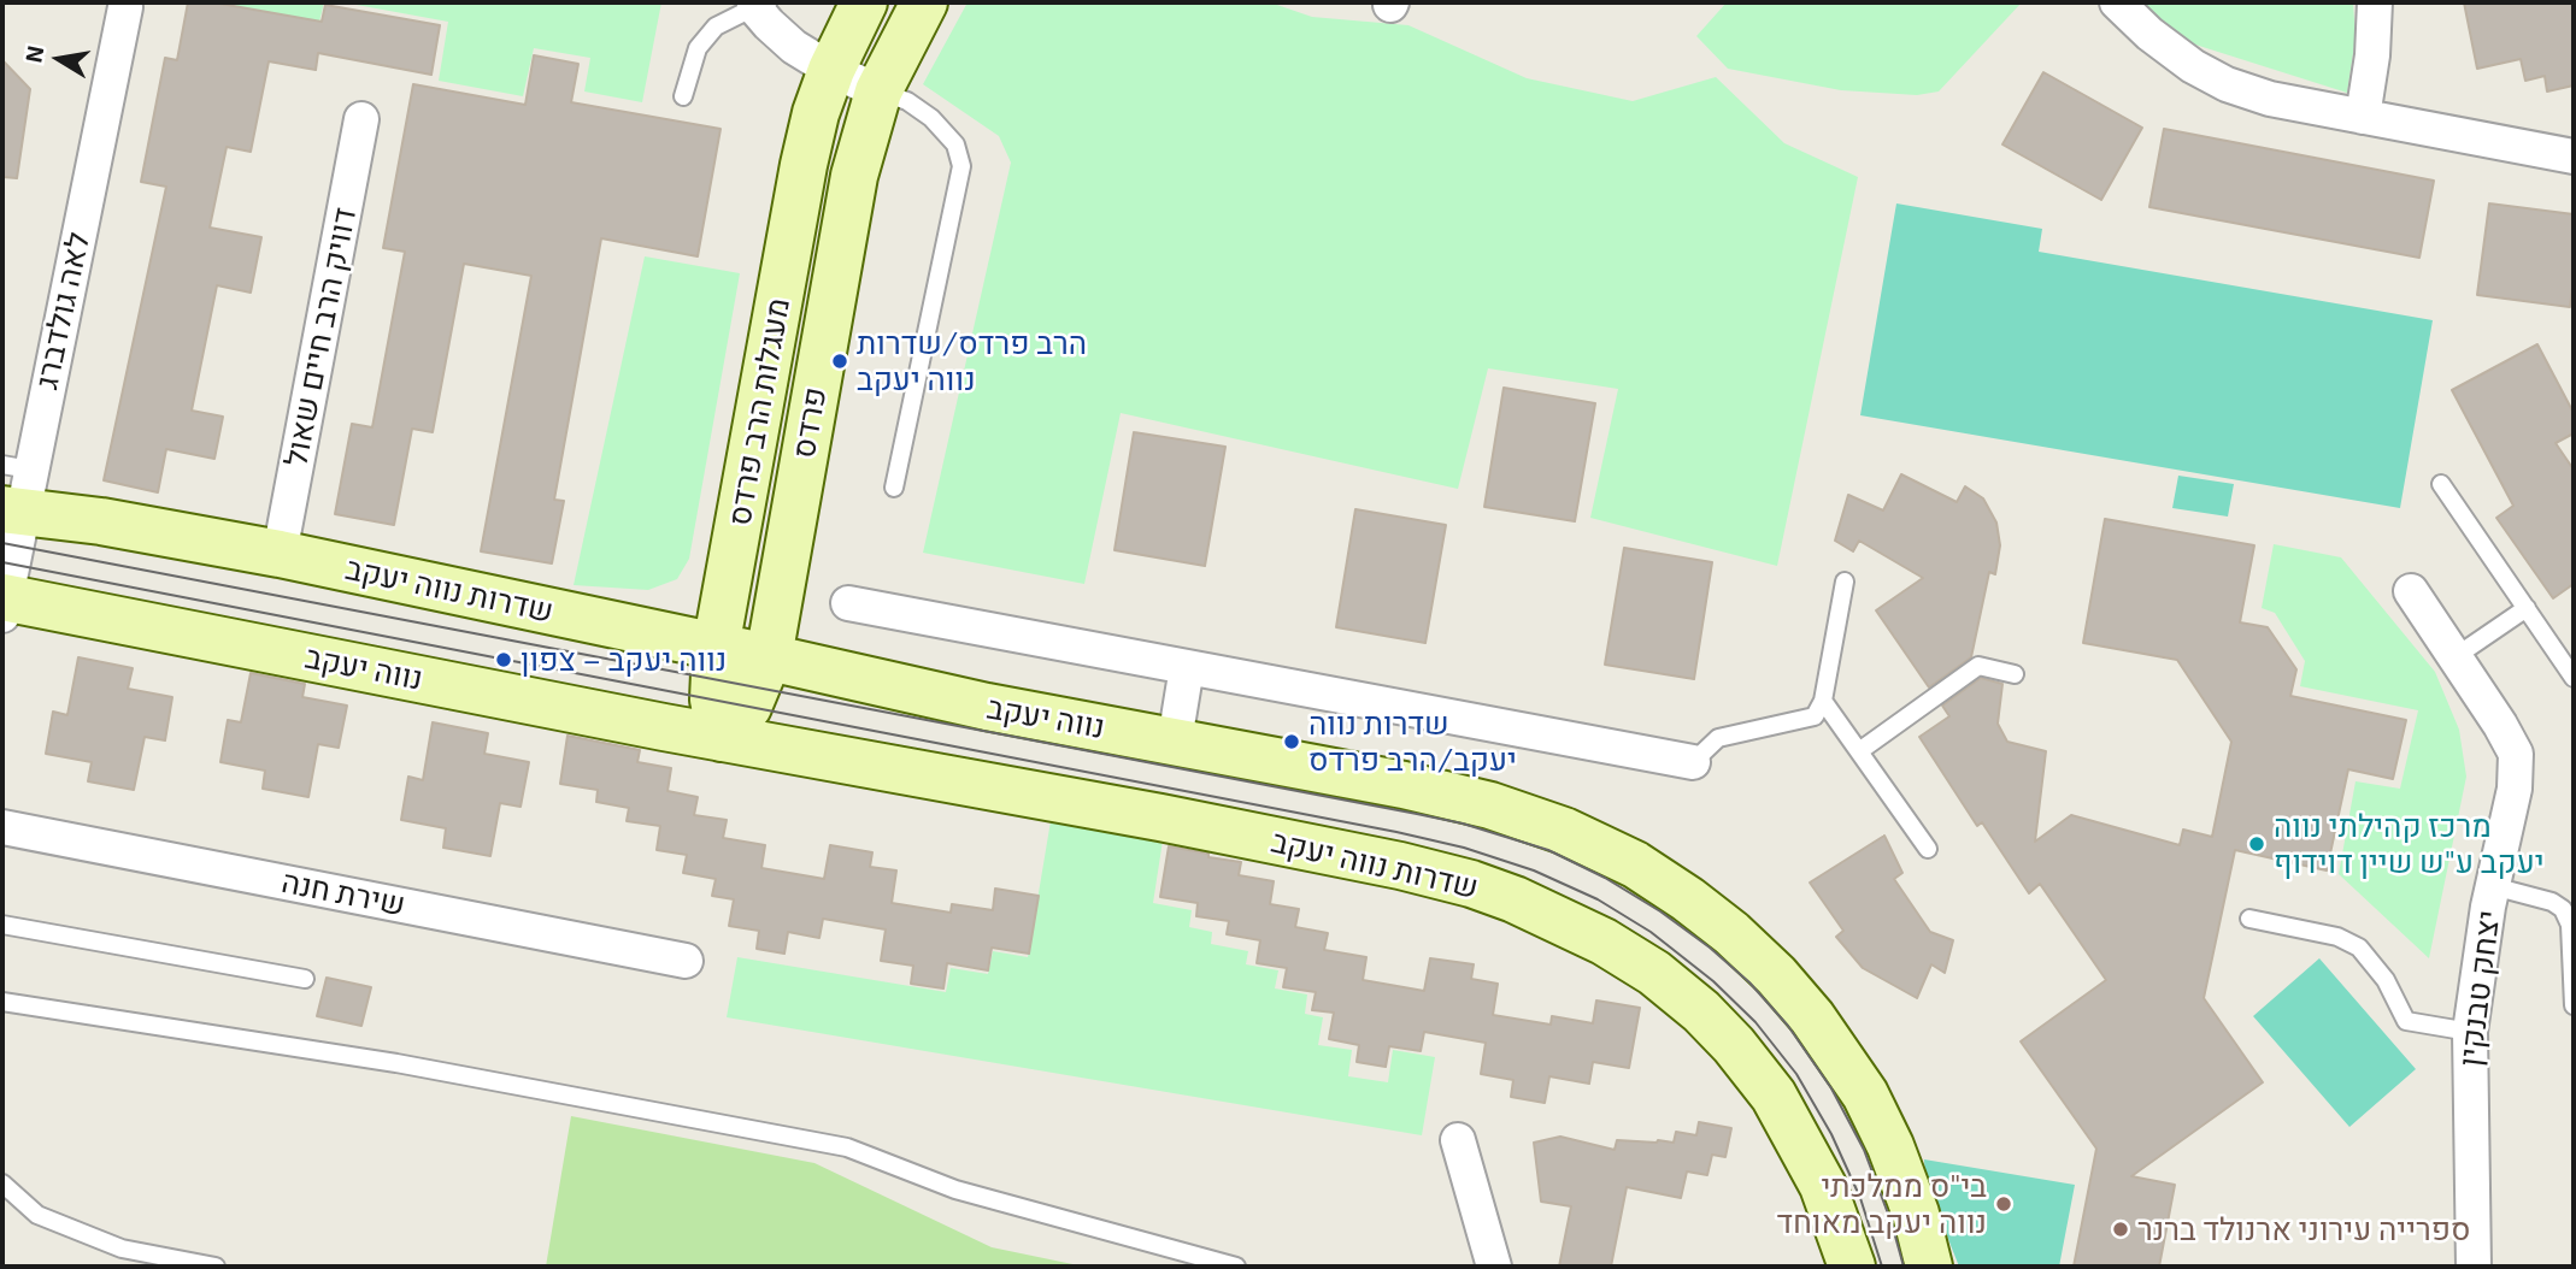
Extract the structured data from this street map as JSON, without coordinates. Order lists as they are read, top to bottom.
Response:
{
  "streets": {
    "street": [
      "לאה גולדברג",
      "דוויק הרב חיים שאול",
      "מעגלות הרב פרדס",
      "פרדס",
      "שדרות נווה יעקב",
      "נווה יעקב",
      "שירת חנה",
      "יצחק טבנקין"
    ]
  },
  "crossings": [
    ["לאה גולדברג", "נווה יעקב"],
    ["דוויק הרב חיים שאול", "שדרות נווה יעקב"],
    ["מעגלות הרב פרדס", "שדרות נווה יעקב"],
    ["מעגלות הרב פרדס", "נווה יעקב"],
    ["פרדס", "שדרות נווה יעקב"],
    ["פרדס", "נווה יעקב"],
    ["שדרות נווה יעקב", "נווה יעקב"]
  ],
  "places": [
    "הרב פרדס/שדרות נווה יעקב",
    "נווה יעקב – צפון",
    "שדרות נווה יעקב/הרב פרדס",
    "מרכז קהילתי נווה יעקב ע\"ש שיין דוידוף",
    "בי\"ס ממלכתי נווה יעקב מאוחד",
    "ספרייה עירוני ארנולד ברנר"
  ],
  "north": "left"
}
